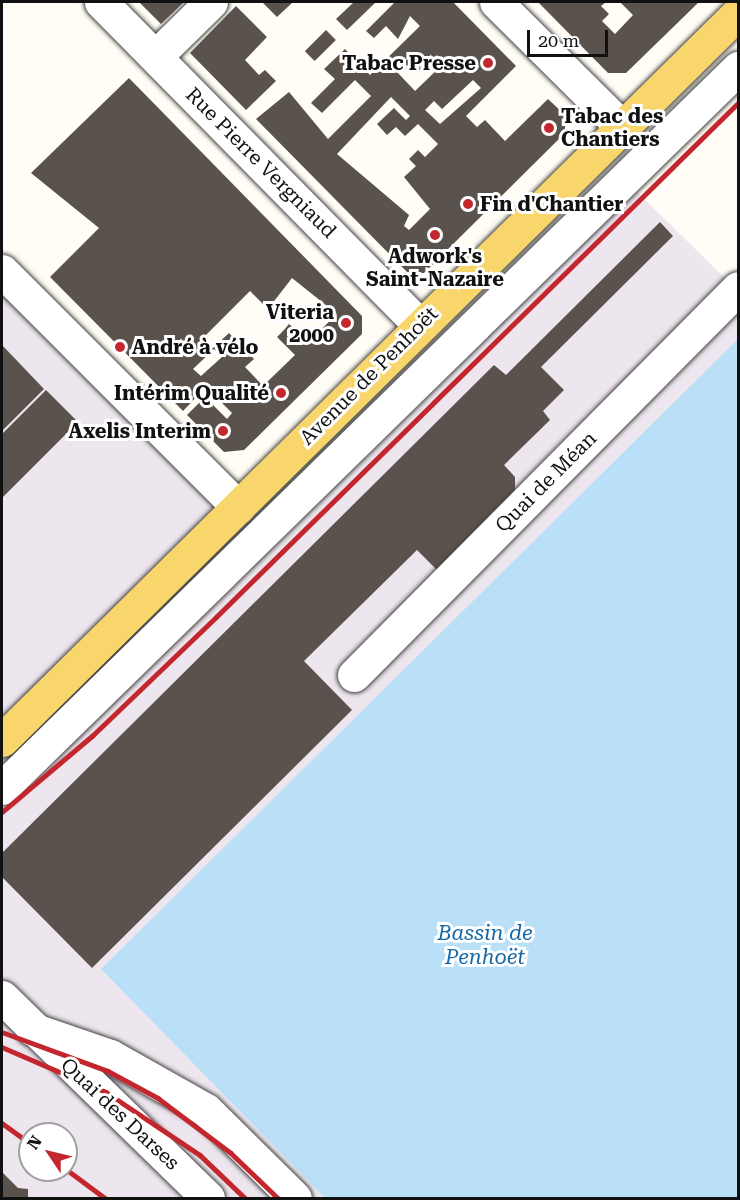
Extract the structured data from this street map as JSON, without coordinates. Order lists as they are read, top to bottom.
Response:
{
  "streets": {
    "main road": ["Avenue de Penhoët"],
    "street": ["Rue Pierre Vergniaud", "Quai de Méan", "Quai des Darses"]
  },
  "crossings": [
    ["Rue Pierre Vergniaud", "Avenue de Penhoët"]
  ],
  "water": ["Bassin de Penhoët"],
  "places": [
    "Tabac Presse",
    "Tabac des Chantiers",
    "Fin d'Chantier",
    "Adwork's Saint-Nazaire",
    "Viteria 2000",
    "André à vélo",
    "Intérim Qualité",
    "Axelis Interim"
  ],
  "scale_bar": "20 m",
  "north": "top left"
}
